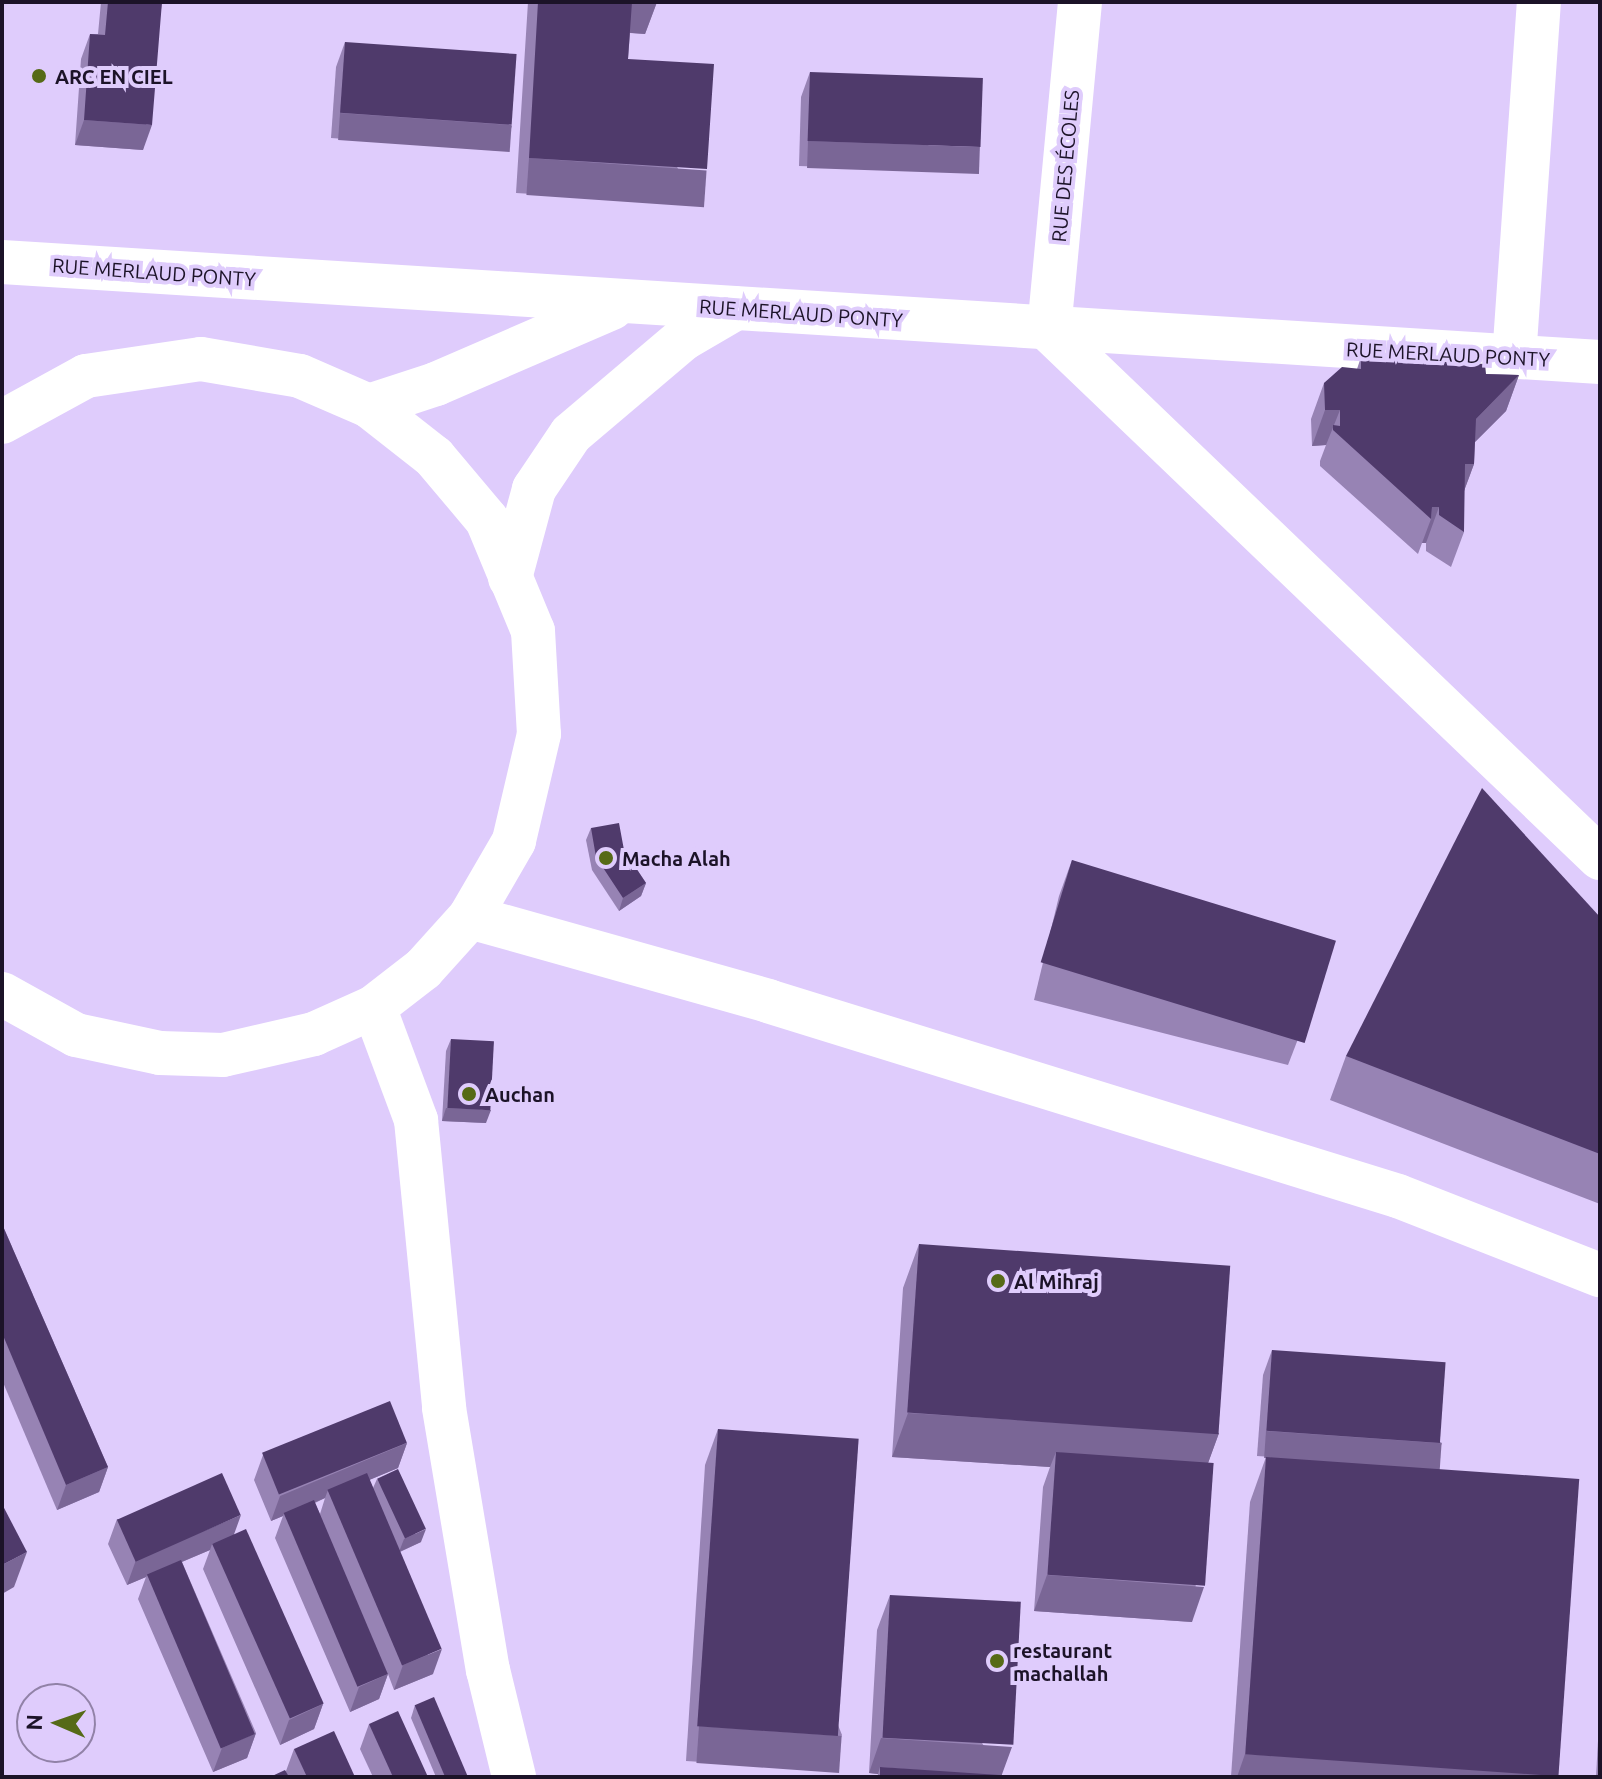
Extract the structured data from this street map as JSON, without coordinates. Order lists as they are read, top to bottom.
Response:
{
  "streets": {
    "street": ["RUE DES ÉCOLES", "RUE MERLAUD PONTY"]
  },
  "crossings": [
    ["RUE DES ÉCOLES", "RUE MERLAUD PONTY"]
  ],
  "places": [
    "ARC EN CIEL",
    "Macha Alah",
    "Auchan",
    "Al Mihraj",
    "restaurant machallah"
  ],
  "north": "left"
}
